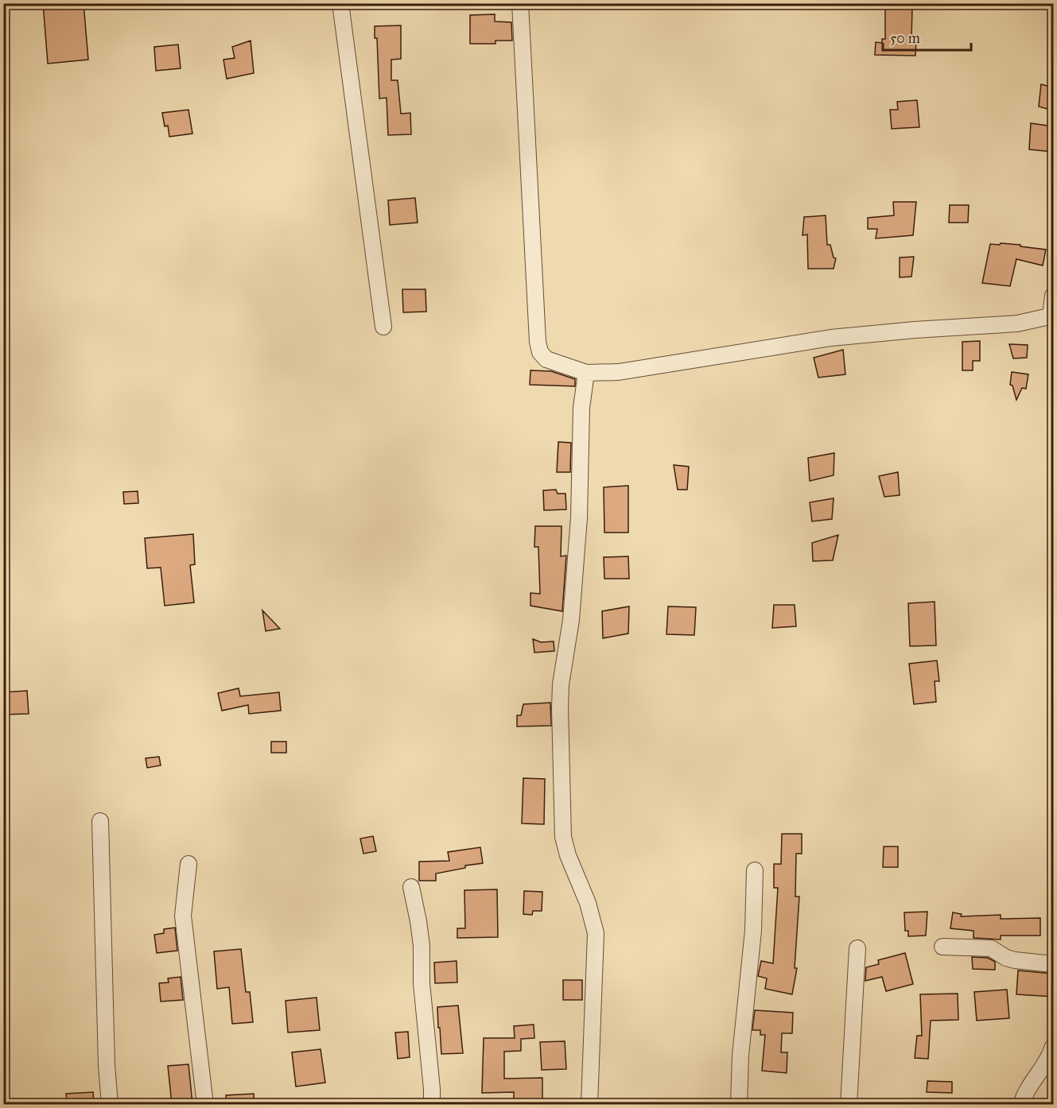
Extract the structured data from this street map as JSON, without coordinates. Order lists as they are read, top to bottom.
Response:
{
  "scale_bar": "50 m"
}
